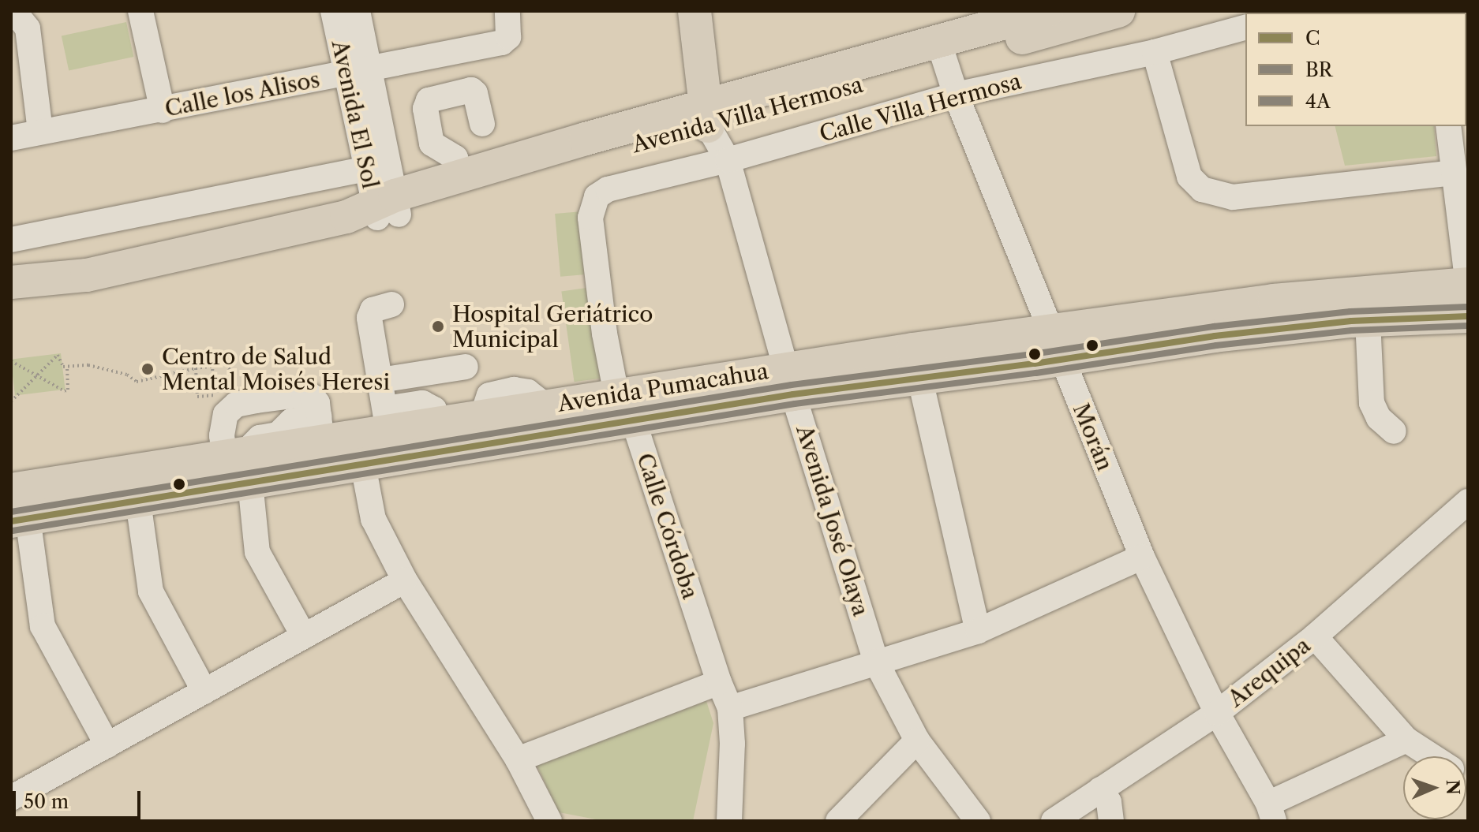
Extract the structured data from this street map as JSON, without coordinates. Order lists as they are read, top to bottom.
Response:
{
  "streets": {
    "main road": ["Avenida Villa Hermosa", "Avenida Pumacahua", "Avenida José Olaya"],
    "street": [
      "Calle los Alisos",
      "Calle Villa Hermosa",
      "Avenida El Sol",
      "Morán",
      "Calle Córdoba",
      "Arequipa"
    ]
  },
  "crossings": [
    ["Calle los Alisos", "Avenida El Sol"],
    ["Calle Villa Hermosa", "Morán"],
    ["Calle Villa Hermosa", "Avenida José Olaya"],
    ["Calle Villa Hermosa", "Calle Córdoba"],
    ["Avenida El Sol", "Avenida Villa Hermosa"],
    ["Avenida Villa Hermosa", "Morán"],
    ["Avenida Villa Hermosa", "Avenida José Olaya"],
    ["Avenida Pumacahua", "Morán"],
    ["Avenida Pumacahua", "Avenida José Olaya"],
    ["Avenida Pumacahua", "Calle Córdoba"],
    ["Morán", "Arequipa"]
  ],
  "places": ["Hospital Geriátrico Municipal", "Centro de Salud Mental Moisés Heresi"],
  "lines": ["transit line 4A", "transit line C", "transit line BR"],
  "legend": ["C", "BR", "4A"],
  "scale_bar": "50 m",
  "north": "right"
}
